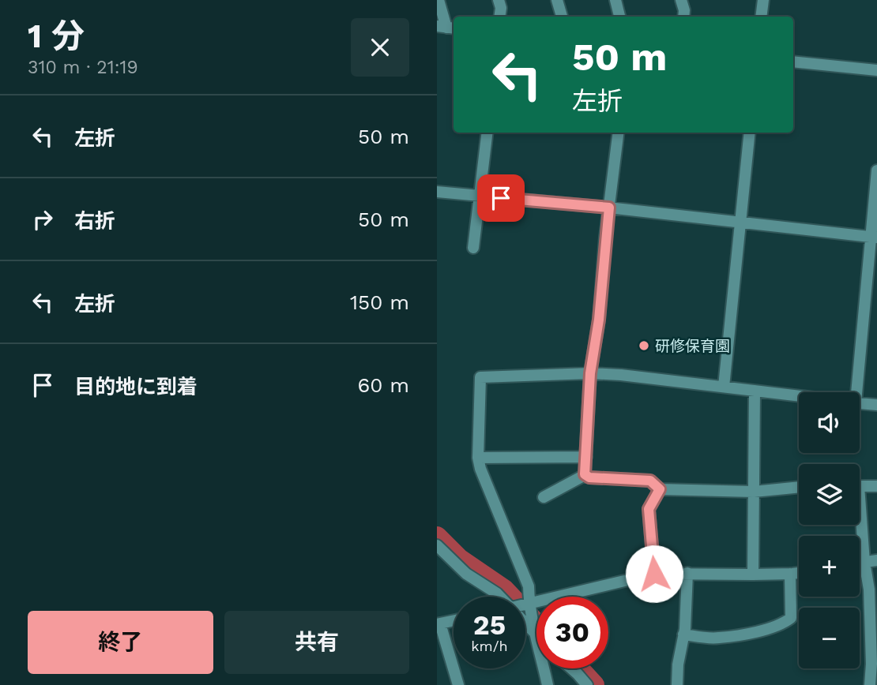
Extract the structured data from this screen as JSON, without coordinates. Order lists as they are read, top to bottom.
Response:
{
  "places": ["研修保育園"],
  "page": {
    "heading": ["1 分", "310 m · 21:19"],
    "turn": ["50 m", "左折"],
    "list": [
      {
        "name": "左折",
        "value": "50 m"
      },
      {
        "name": "右折",
        "value": "50 m"
      },
      {
        "name": "左折",
        "value": "150 m"
      },
      {
        "name": "目的地に到着",
        "value": "60 m"
      }
    ],
    "map_buttons": ["+", "−"],
    "speed": "25 km/h",
    "limit": "30",
    "buttons": ["終了", "共有"]
  }
}
